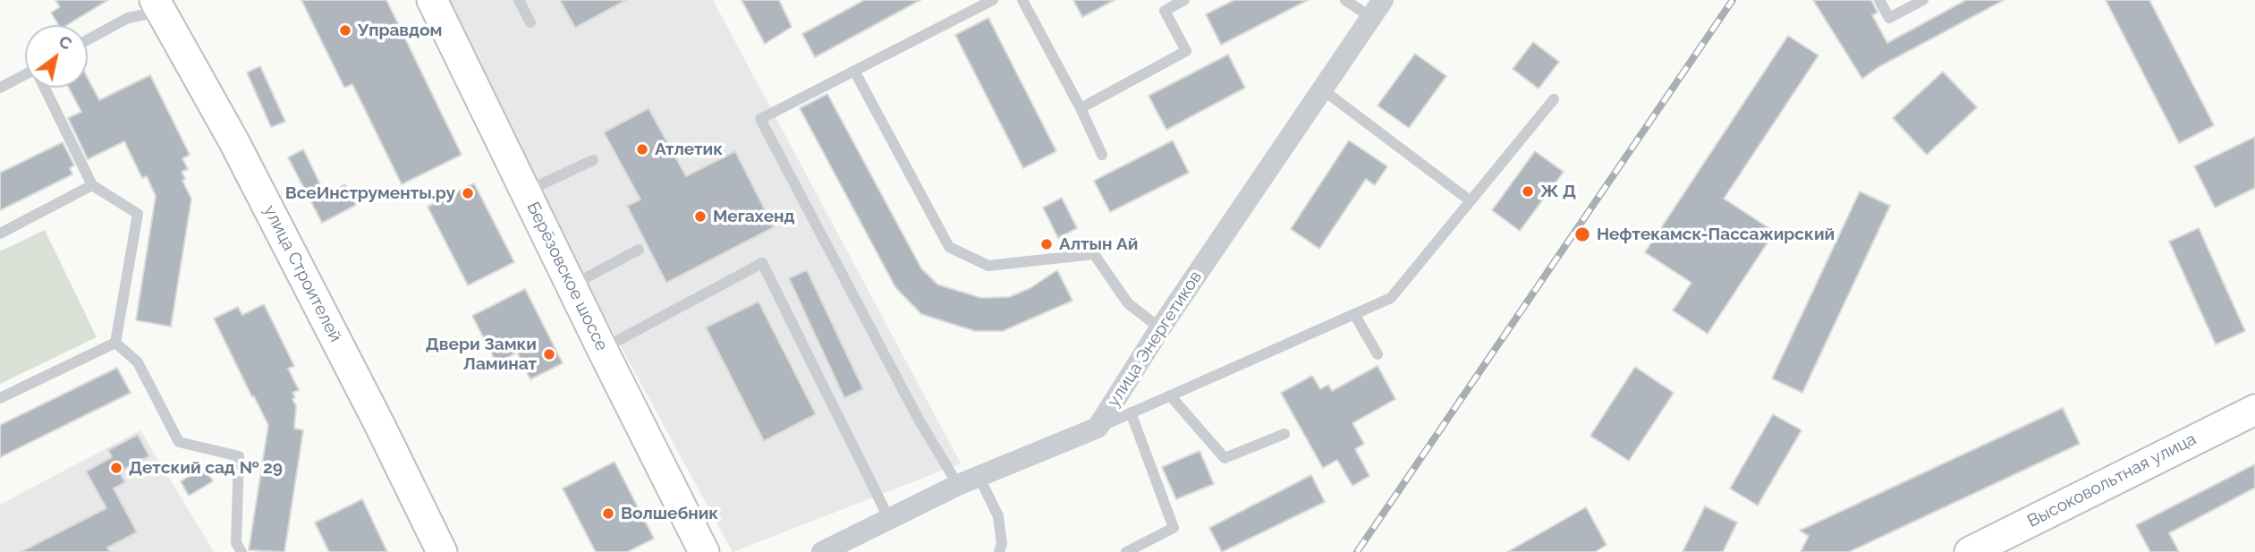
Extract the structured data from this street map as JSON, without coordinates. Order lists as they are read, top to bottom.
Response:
{
  "streets": {
    "main road": ["улица Строителей", "Берёзовское шоссе", "Высоковольтная улица"],
    "street": ["улица Энергетиков"]
  },
  "places": [
    "Управдом",
    "Атлетик",
    "Ж Д",
    "ВсеИнструменты.ру",
    "Мегахенд",
    "Нефтекамск-Пассажирский",
    "Алтын Ай",
    "Двери Замки Ламинат",
    "Детский сад № 29",
    "Волшебник"
  ],
  "north": "top right"
}
